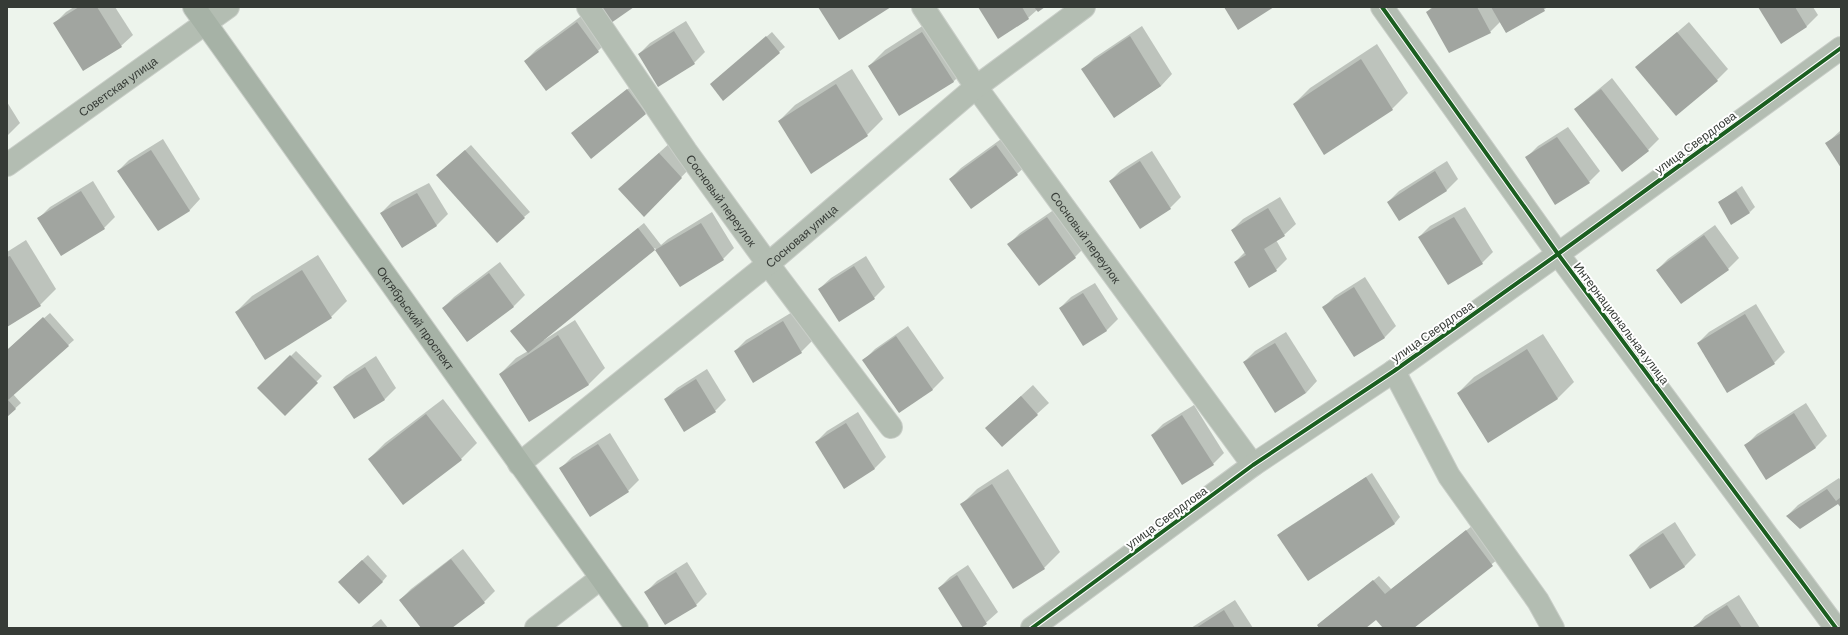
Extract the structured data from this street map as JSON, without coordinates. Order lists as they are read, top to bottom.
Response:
{
  "streets": {
    "street": [
      "Советская улица",
      "улица Свердлова",
      "Сосновый переулок",
      "Сосновая улица",
      "Октябрьский проспект",
      "Интернациональная улица"
    ]
  },
  "crossings": [
    ["Советская улица", "Октябрьский проспект"],
    ["улица Свердлова", "Сосновый переулок"],
    ["улица Свердлова", "Интернациональная улица"],
    ["Сосновый переулок", "Сосновая улица"],
    ["Сосновая улица", "Октябрьский проспект"]
  ]
}
